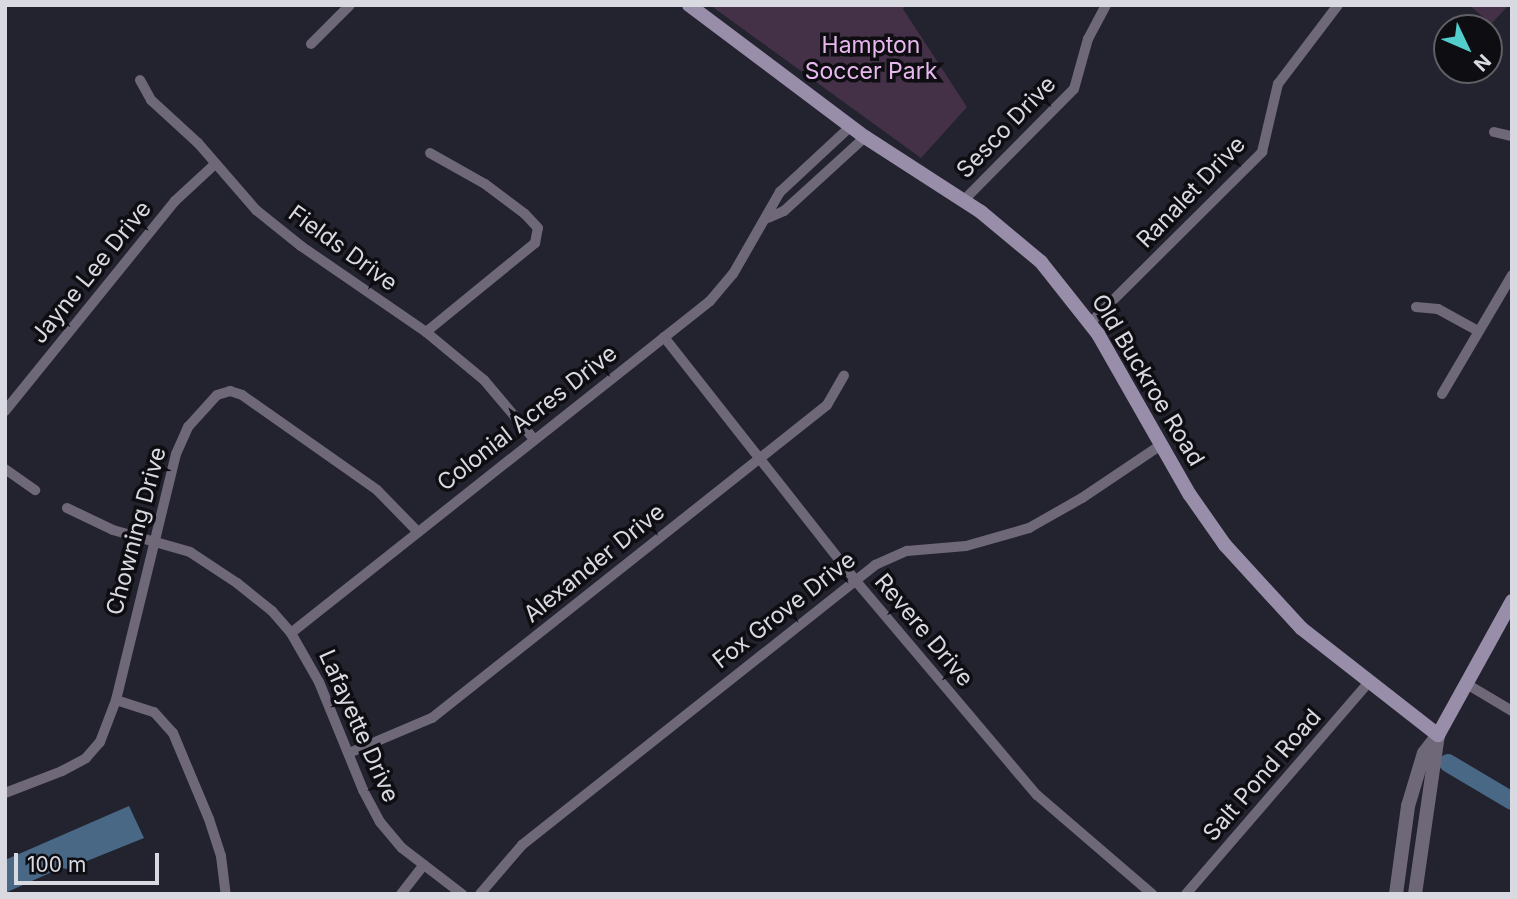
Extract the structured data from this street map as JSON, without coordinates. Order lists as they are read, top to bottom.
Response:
{
  "streets": {
    "main road": ["Old Buckroe Road"],
    "street": [
      "Sesco Drive",
      "Ranalet Drive",
      "Fields Drive",
      "Jayne Lee Drive",
      "Colonial Acres Drive",
      "Chowning Drive",
      "Alexander Drive",
      "Fox Grove Drive",
      "Revere Drive",
      "Lafayette Drive",
      "Salt Pond Road"
    ]
  },
  "crossings": [
    ["Sesco Drive", "Old Buckroe Road"],
    ["Ranalet Drive", "Old Buckroe Road"],
    ["Fields Drive", "Jayne Lee Drive"],
    ["Fields Drive", "Colonial Acres Drive"],
    ["Old Buckroe Road", "Colonial Acres Drive"],
    ["Old Buckroe Road", "Fox Grove Drive"],
    ["Old Buckroe Road", "Salt Pond Road"],
    ["Colonial Acres Drive", "Chowning Drive"],
    ["Colonial Acres Drive", "Revere Drive"],
    ["Colonial Acres Drive", "Lafayette Drive"],
    ["Chowning Drive", "Lafayette Drive"],
    ["Alexander Drive", "Revere Drive"],
    ["Alexander Drive", "Lafayette Drive"],
    ["Fox Grove Drive", "Revere Drive"]
  ],
  "parks": ["Hampton Soccer Park"],
  "scale_bar": "100 m",
  "north": "bottom right"
}
